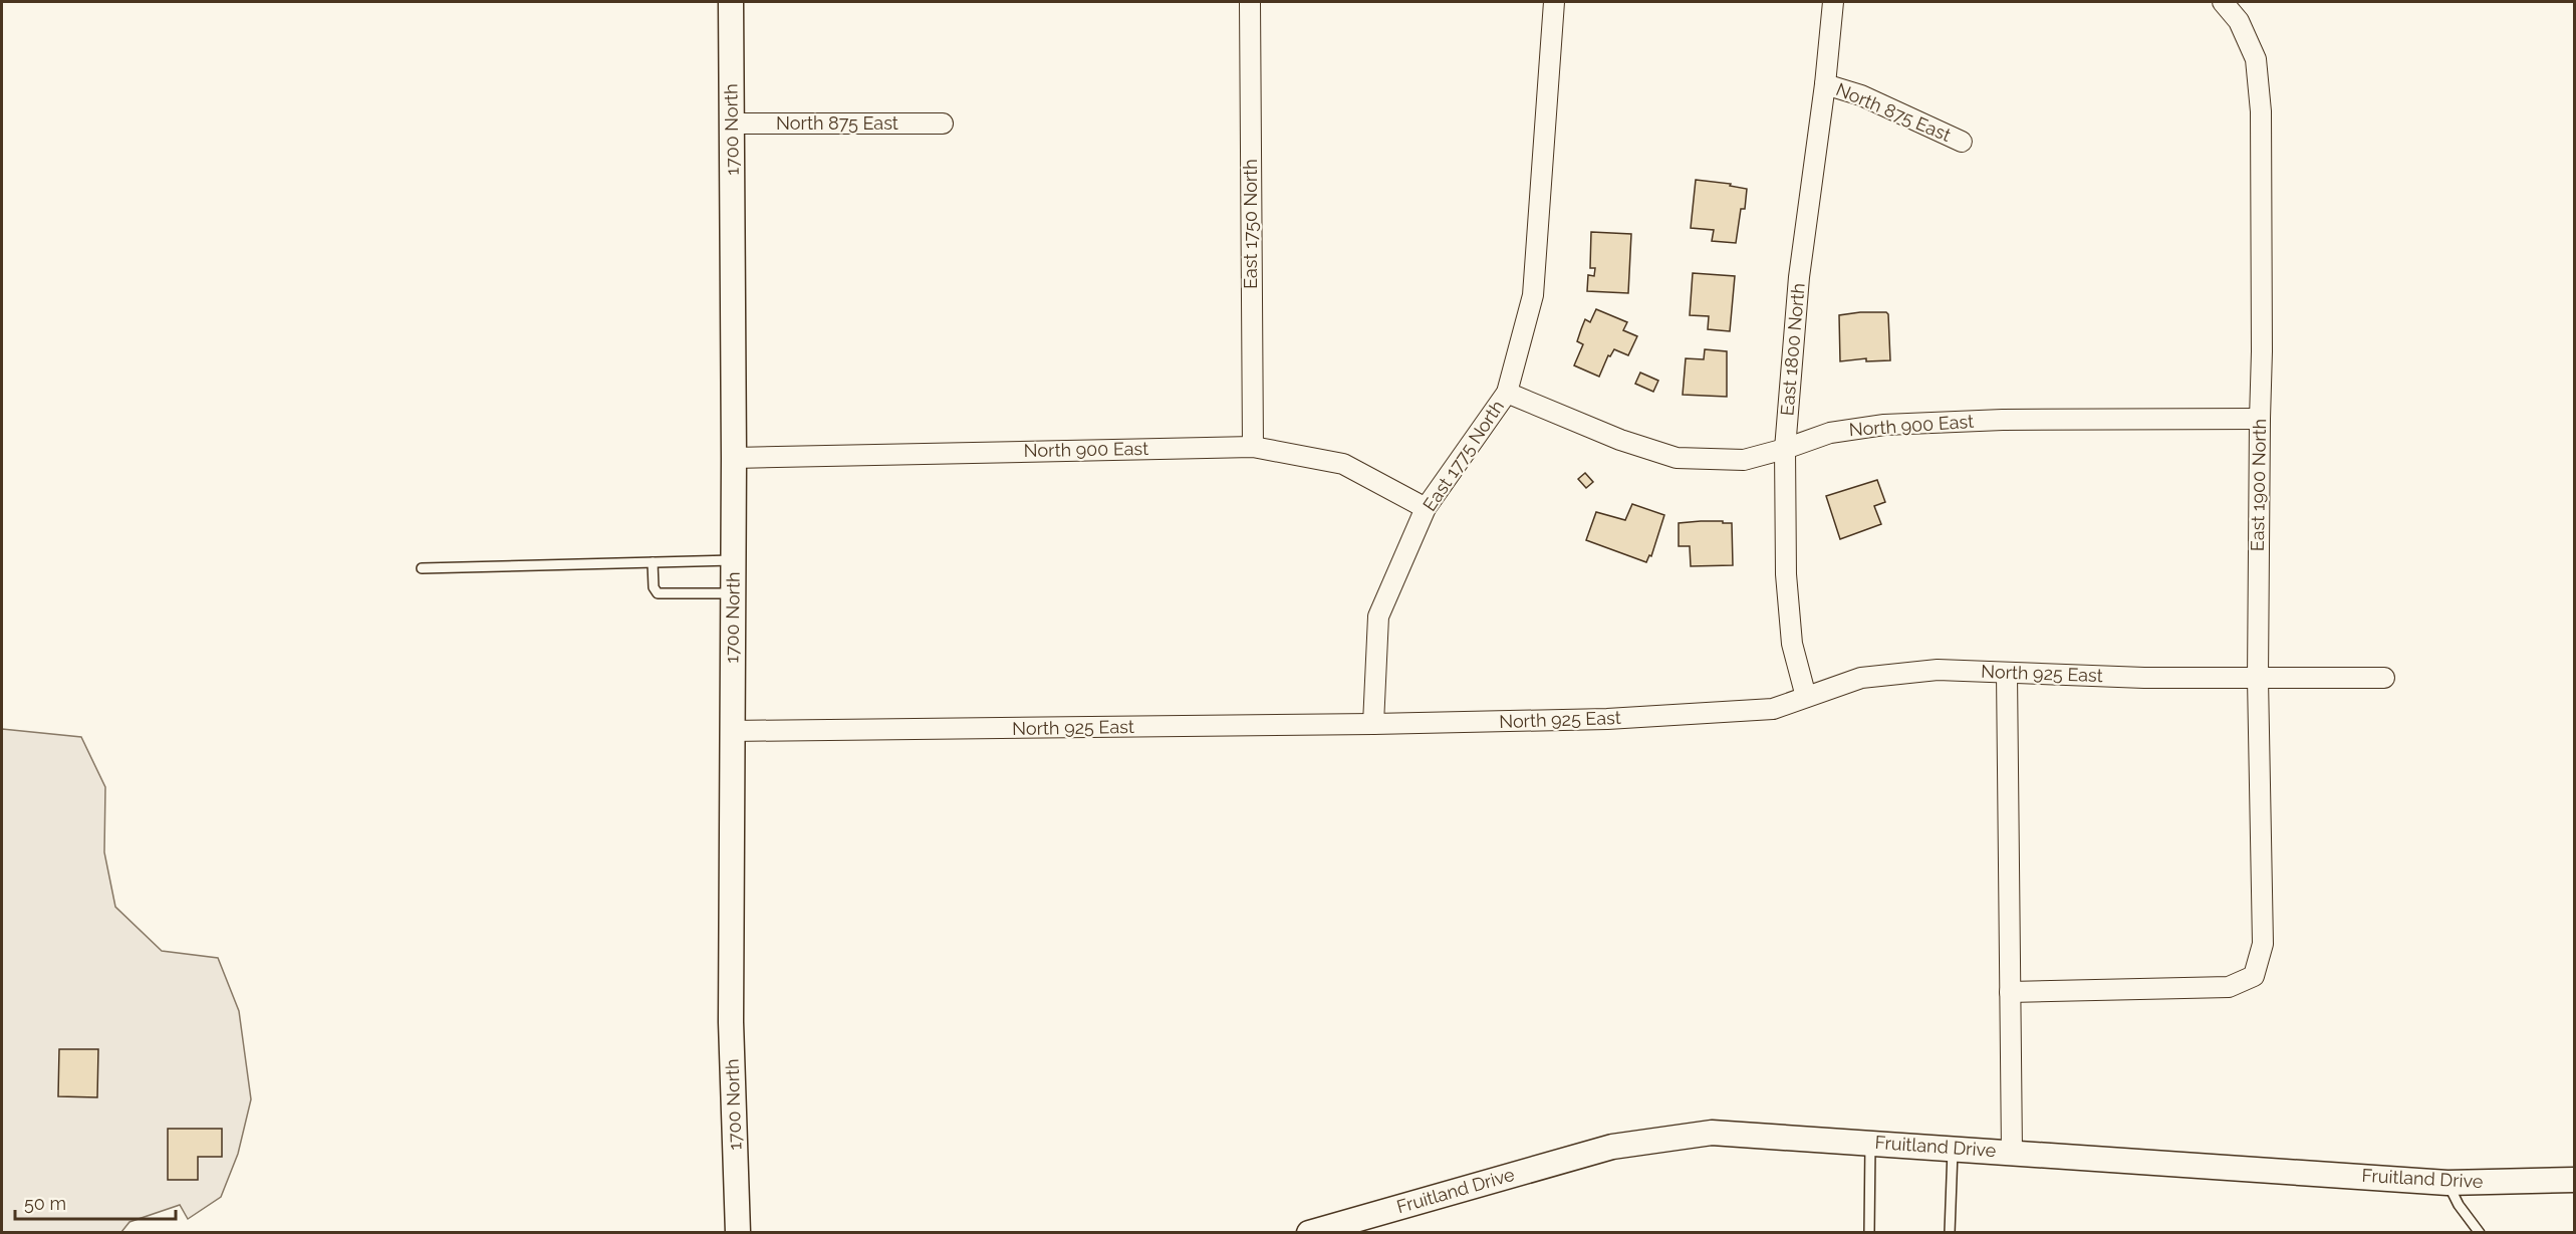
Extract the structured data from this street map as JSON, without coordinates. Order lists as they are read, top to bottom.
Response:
{
  "streets": {
    "street": [
      "North 875 East",
      "1700 North",
      "East 1750 North",
      "East 1800 North",
      "North 900 East",
      "East 1775 North",
      "East 1900 North",
      "North 925 East",
      "Fruitland Drive"
    ]
  },
  "crossings": [
    ["North 875 East", "1700 North"],
    ["North 875 East", "East 1800 North"],
    ["1700 North", "North 900 East"],
    ["1700 North", "North 925 East"],
    ["East 1750 North", "North 900 East"],
    ["East 1800 North", "North 900 East"],
    ["East 1800 North", "North 925 East"],
    ["North 900 East", "East 1775 North"],
    ["North 900 East", "East 1900 North"],
    ["East 1775 North", "North 925 East"],
    ["East 1900 North", "North 925 East"]
  ],
  "scale_bar": "50 m"
}
